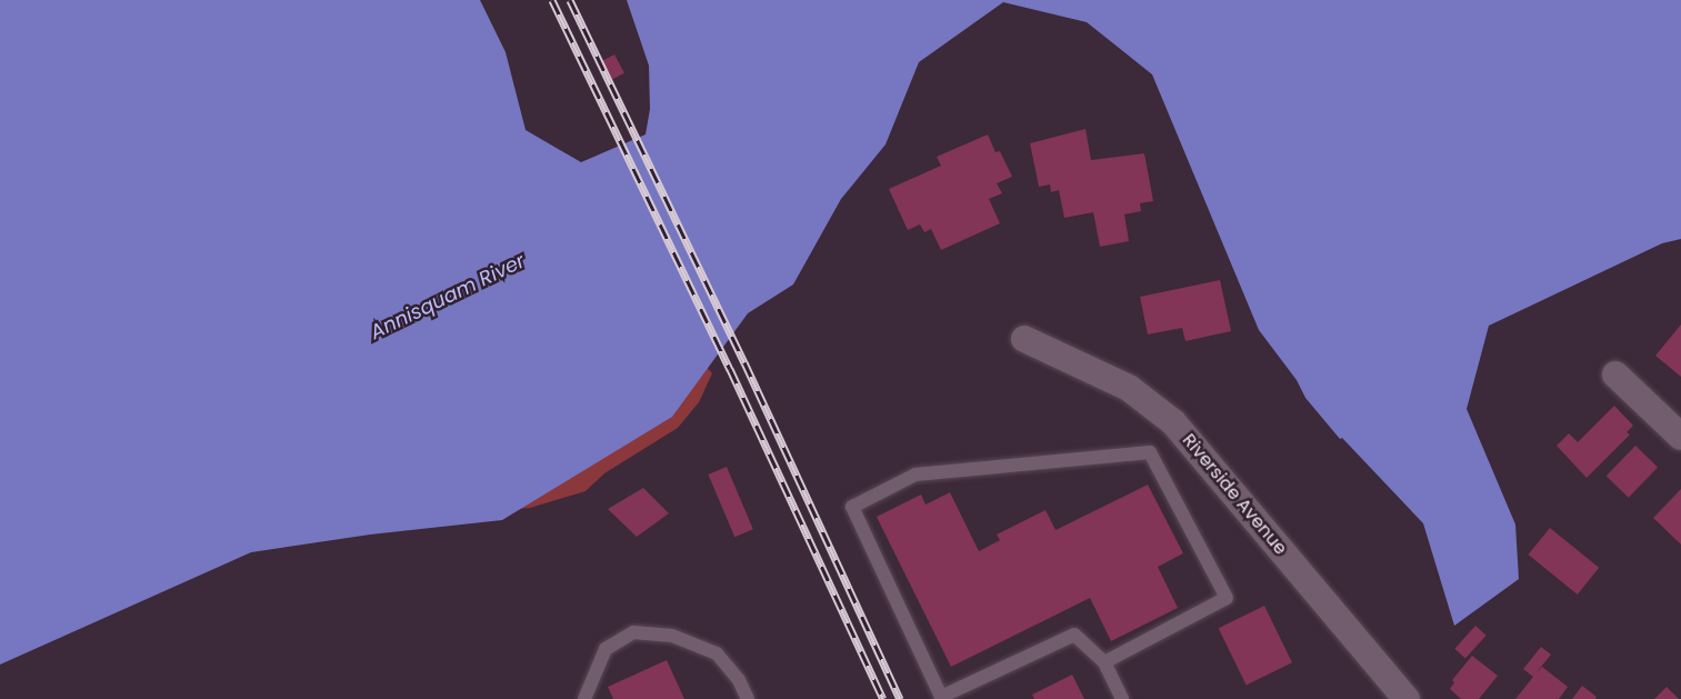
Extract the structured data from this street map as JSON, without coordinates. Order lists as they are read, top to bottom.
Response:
{
  "streets": {
    "street": ["Riverside Avenue"]
  },
  "water": ["Annisquam River"]
}
